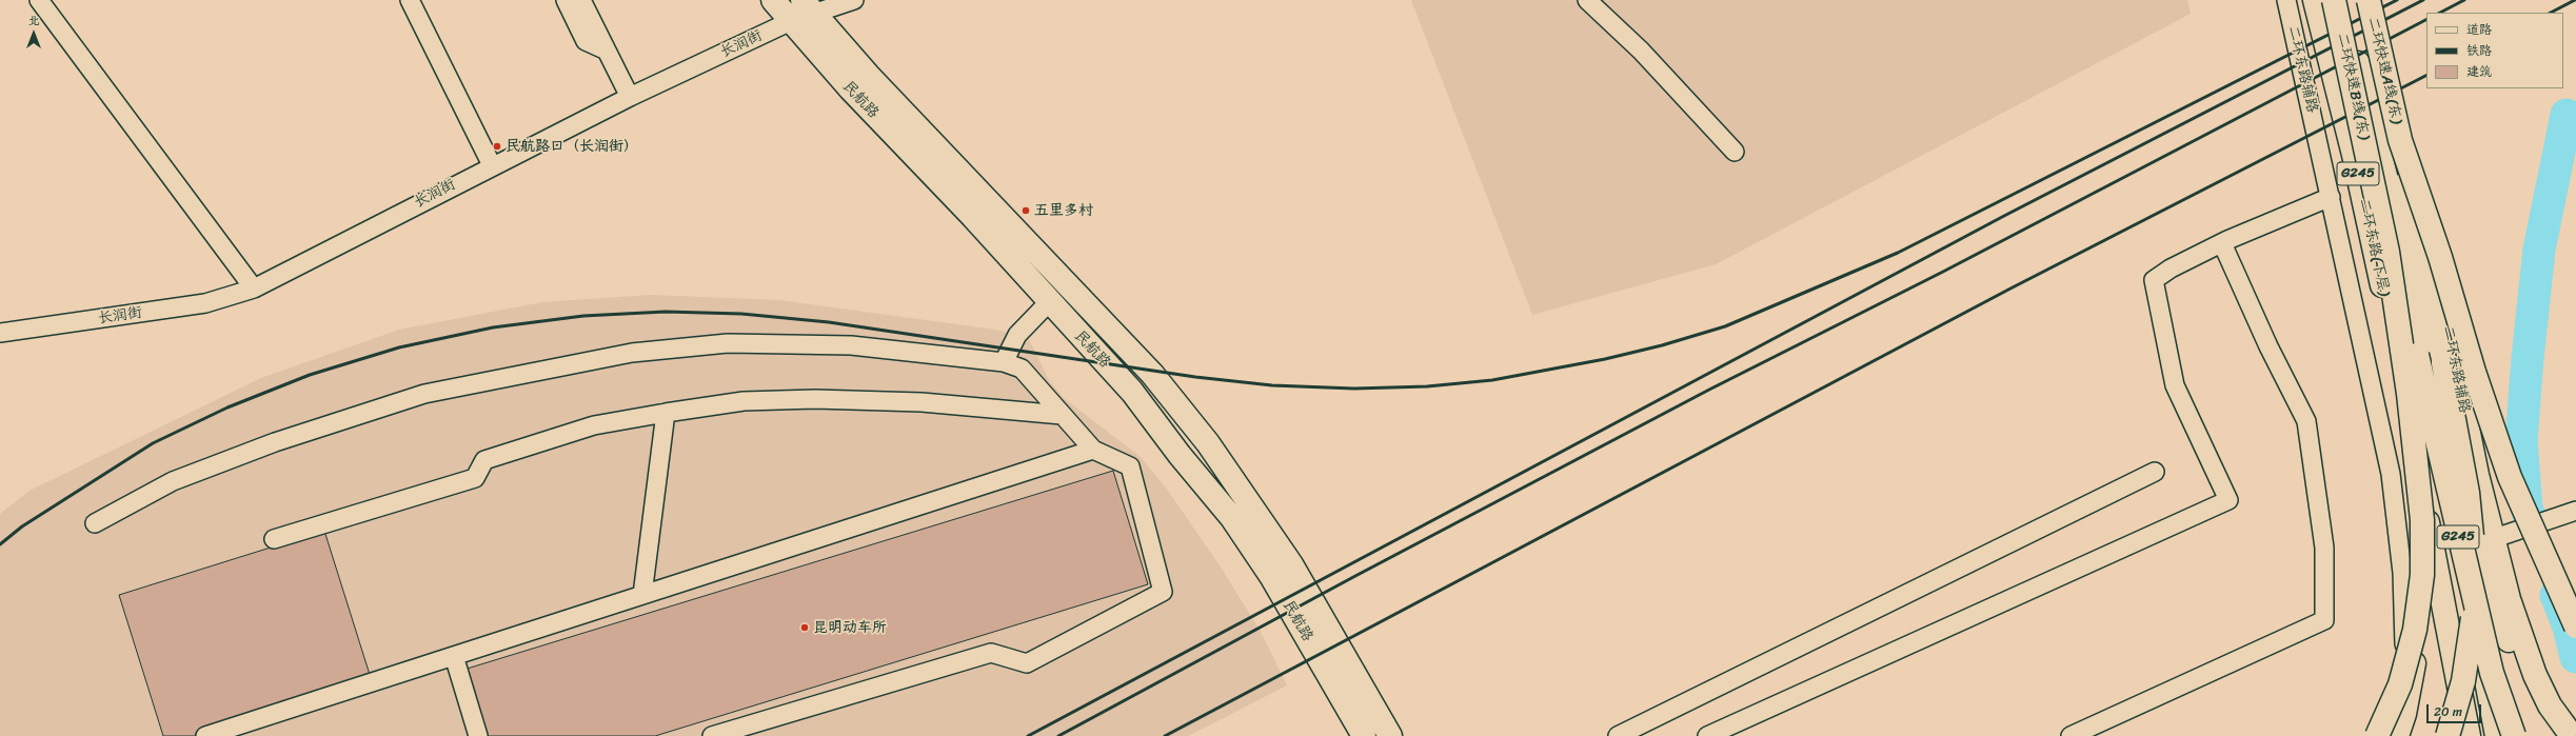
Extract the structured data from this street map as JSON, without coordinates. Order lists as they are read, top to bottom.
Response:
{
  "streets": {
    "main road": [
      "二环东路辅路",
      "二环快速A线(东)",
      "二环快速B线(东)",
      "民航路",
      "G245",
      "二环东路(下层)"
    ],
    "street": ["长润街"]
  },
  "crossings": [
    ["长润街", "民航路"],
    ["二环东路辅路", "G245"],
    ["G245", "二环东路(下层)"]
  ],
  "places": ["民航路口（长润街）", "五里多村", "昆明动车所"],
  "legend": ["道路", "铁路", "建筑"],
  "scale_bar": "20 m",
  "north": "top"
}
